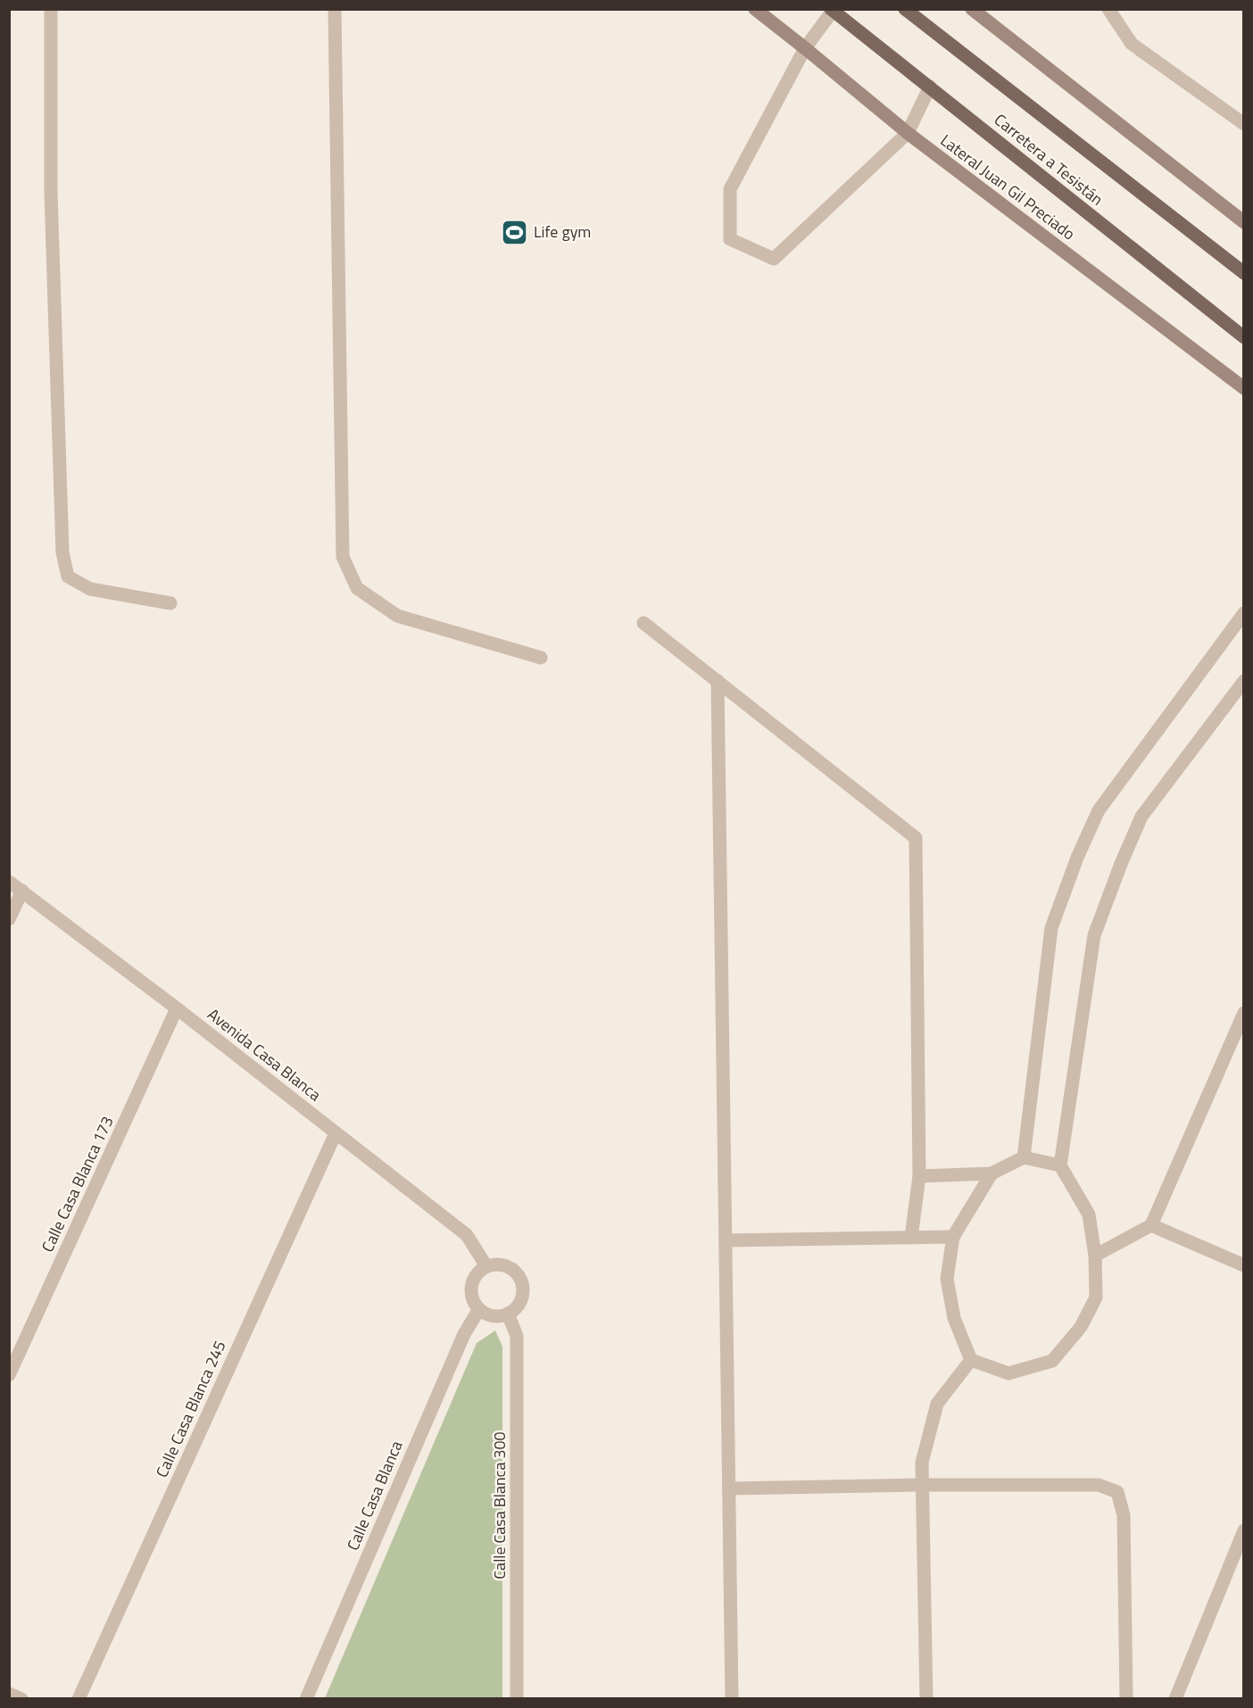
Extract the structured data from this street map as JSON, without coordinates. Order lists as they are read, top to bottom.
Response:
{
  "streets": {
    "main road": ["Carretera a Tesistán", "Lateral Juan Gil Preciado"],
    "street": [
      "Avenida Casa Blanca",
      "Calle Casa Blanca 173",
      "Calle Casa Blanca 245",
      "Calle Casa Blanca",
      "Calle Casa Blanca 300"
    ]
  },
  "crossings": [
    ["Avenida Casa Blanca", "Calle Casa Blanca 173"],
    ["Avenida Casa Blanca", "Calle Casa Blanca 245"],
    ["Avenida Casa Blanca", "Calle Casa Blanca"],
    ["Avenida Casa Blanca", "Calle Casa Blanca 300"],
    ["Calle Casa Blanca", "Calle Casa Blanca 300"]
  ],
  "places": {
    "sports": ["Life gym"]
  }
}
